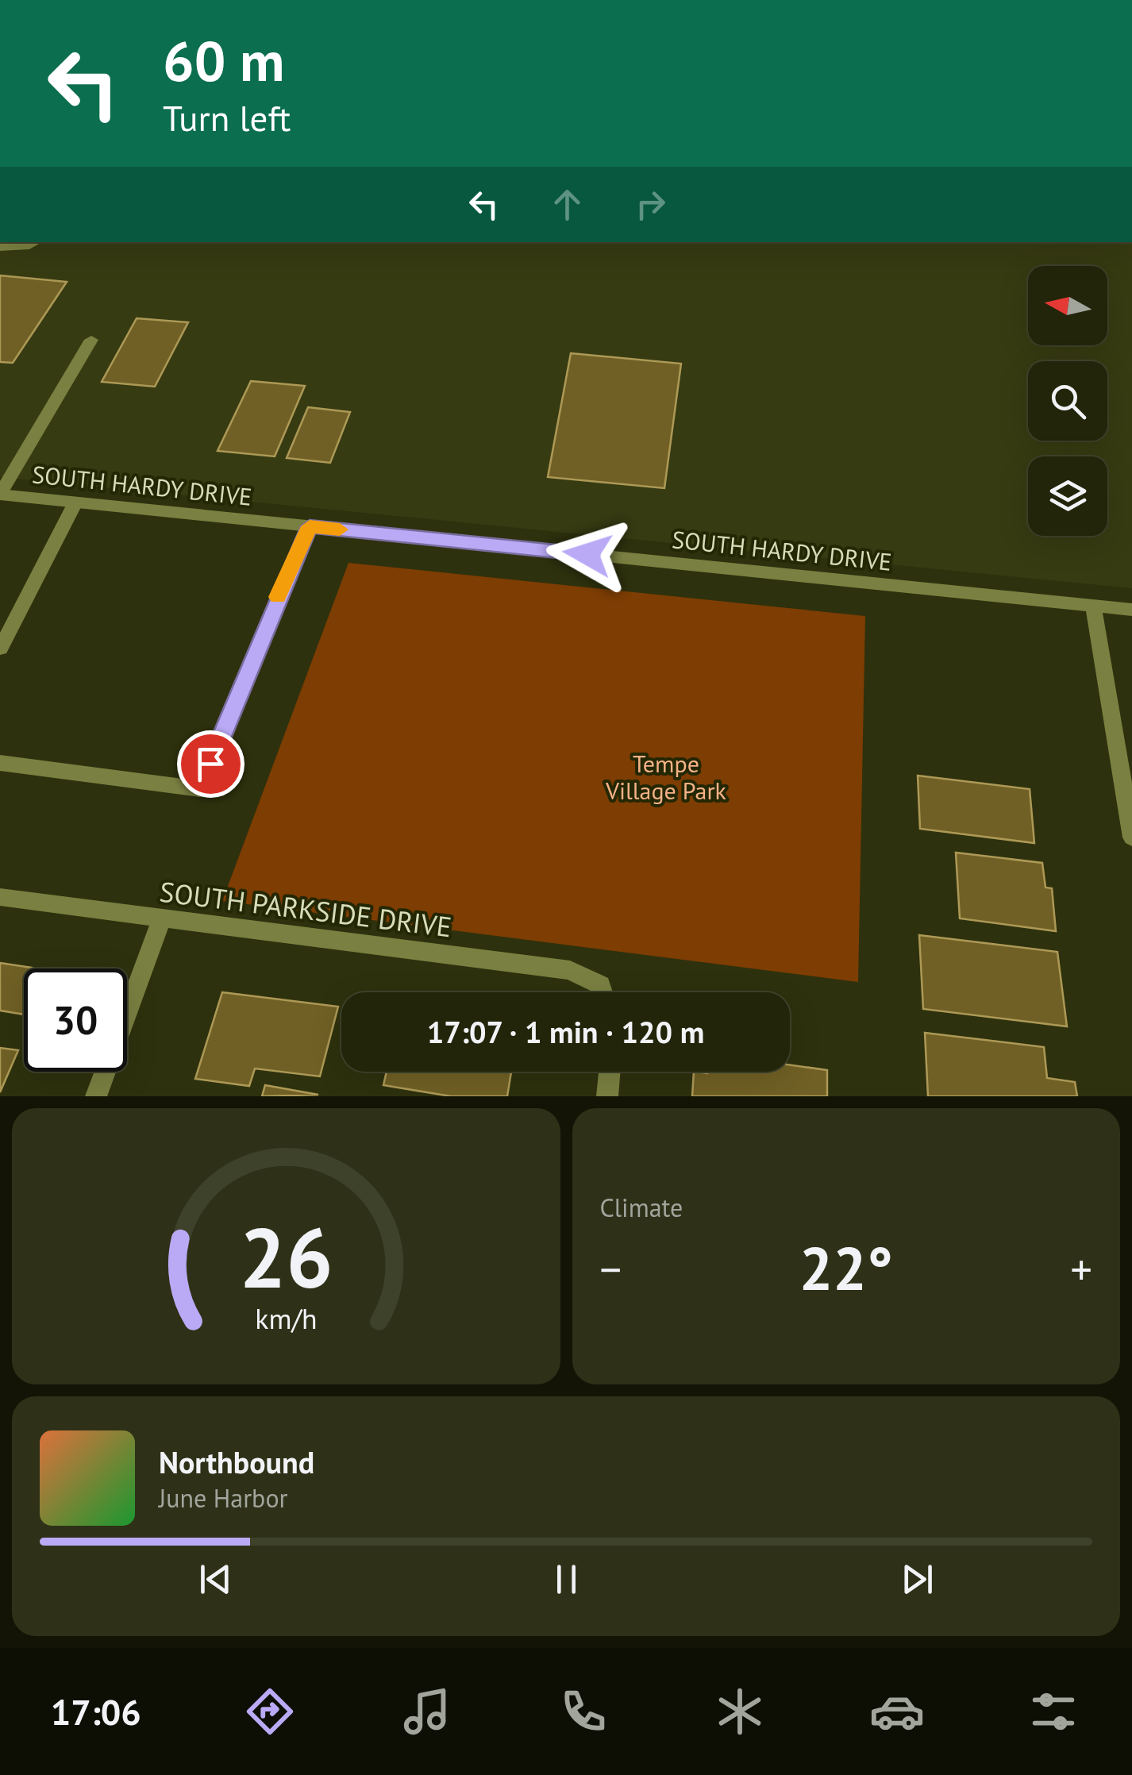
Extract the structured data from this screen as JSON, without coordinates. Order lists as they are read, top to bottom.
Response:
{
  "streets": {
    "street": ["SOUTH HARDY DRIVE", "SOUTH PARKSIDE DRIVE"]
  },
  "parks": ["Tempe Village Park"],
  "north": "left",
  "page": {
    "turn": ["60 m", "Turn left"],
    "limit": "30",
    "trip": "17:07 · 1 min · 120 m",
    "tile": "Climate",
    "heat": ["−", "22°", "+"],
    "song": ["Northbound", "June Harbor"],
    "tabs": "17:06",
    "gauge": ["26", "km/h"]
  }
}
